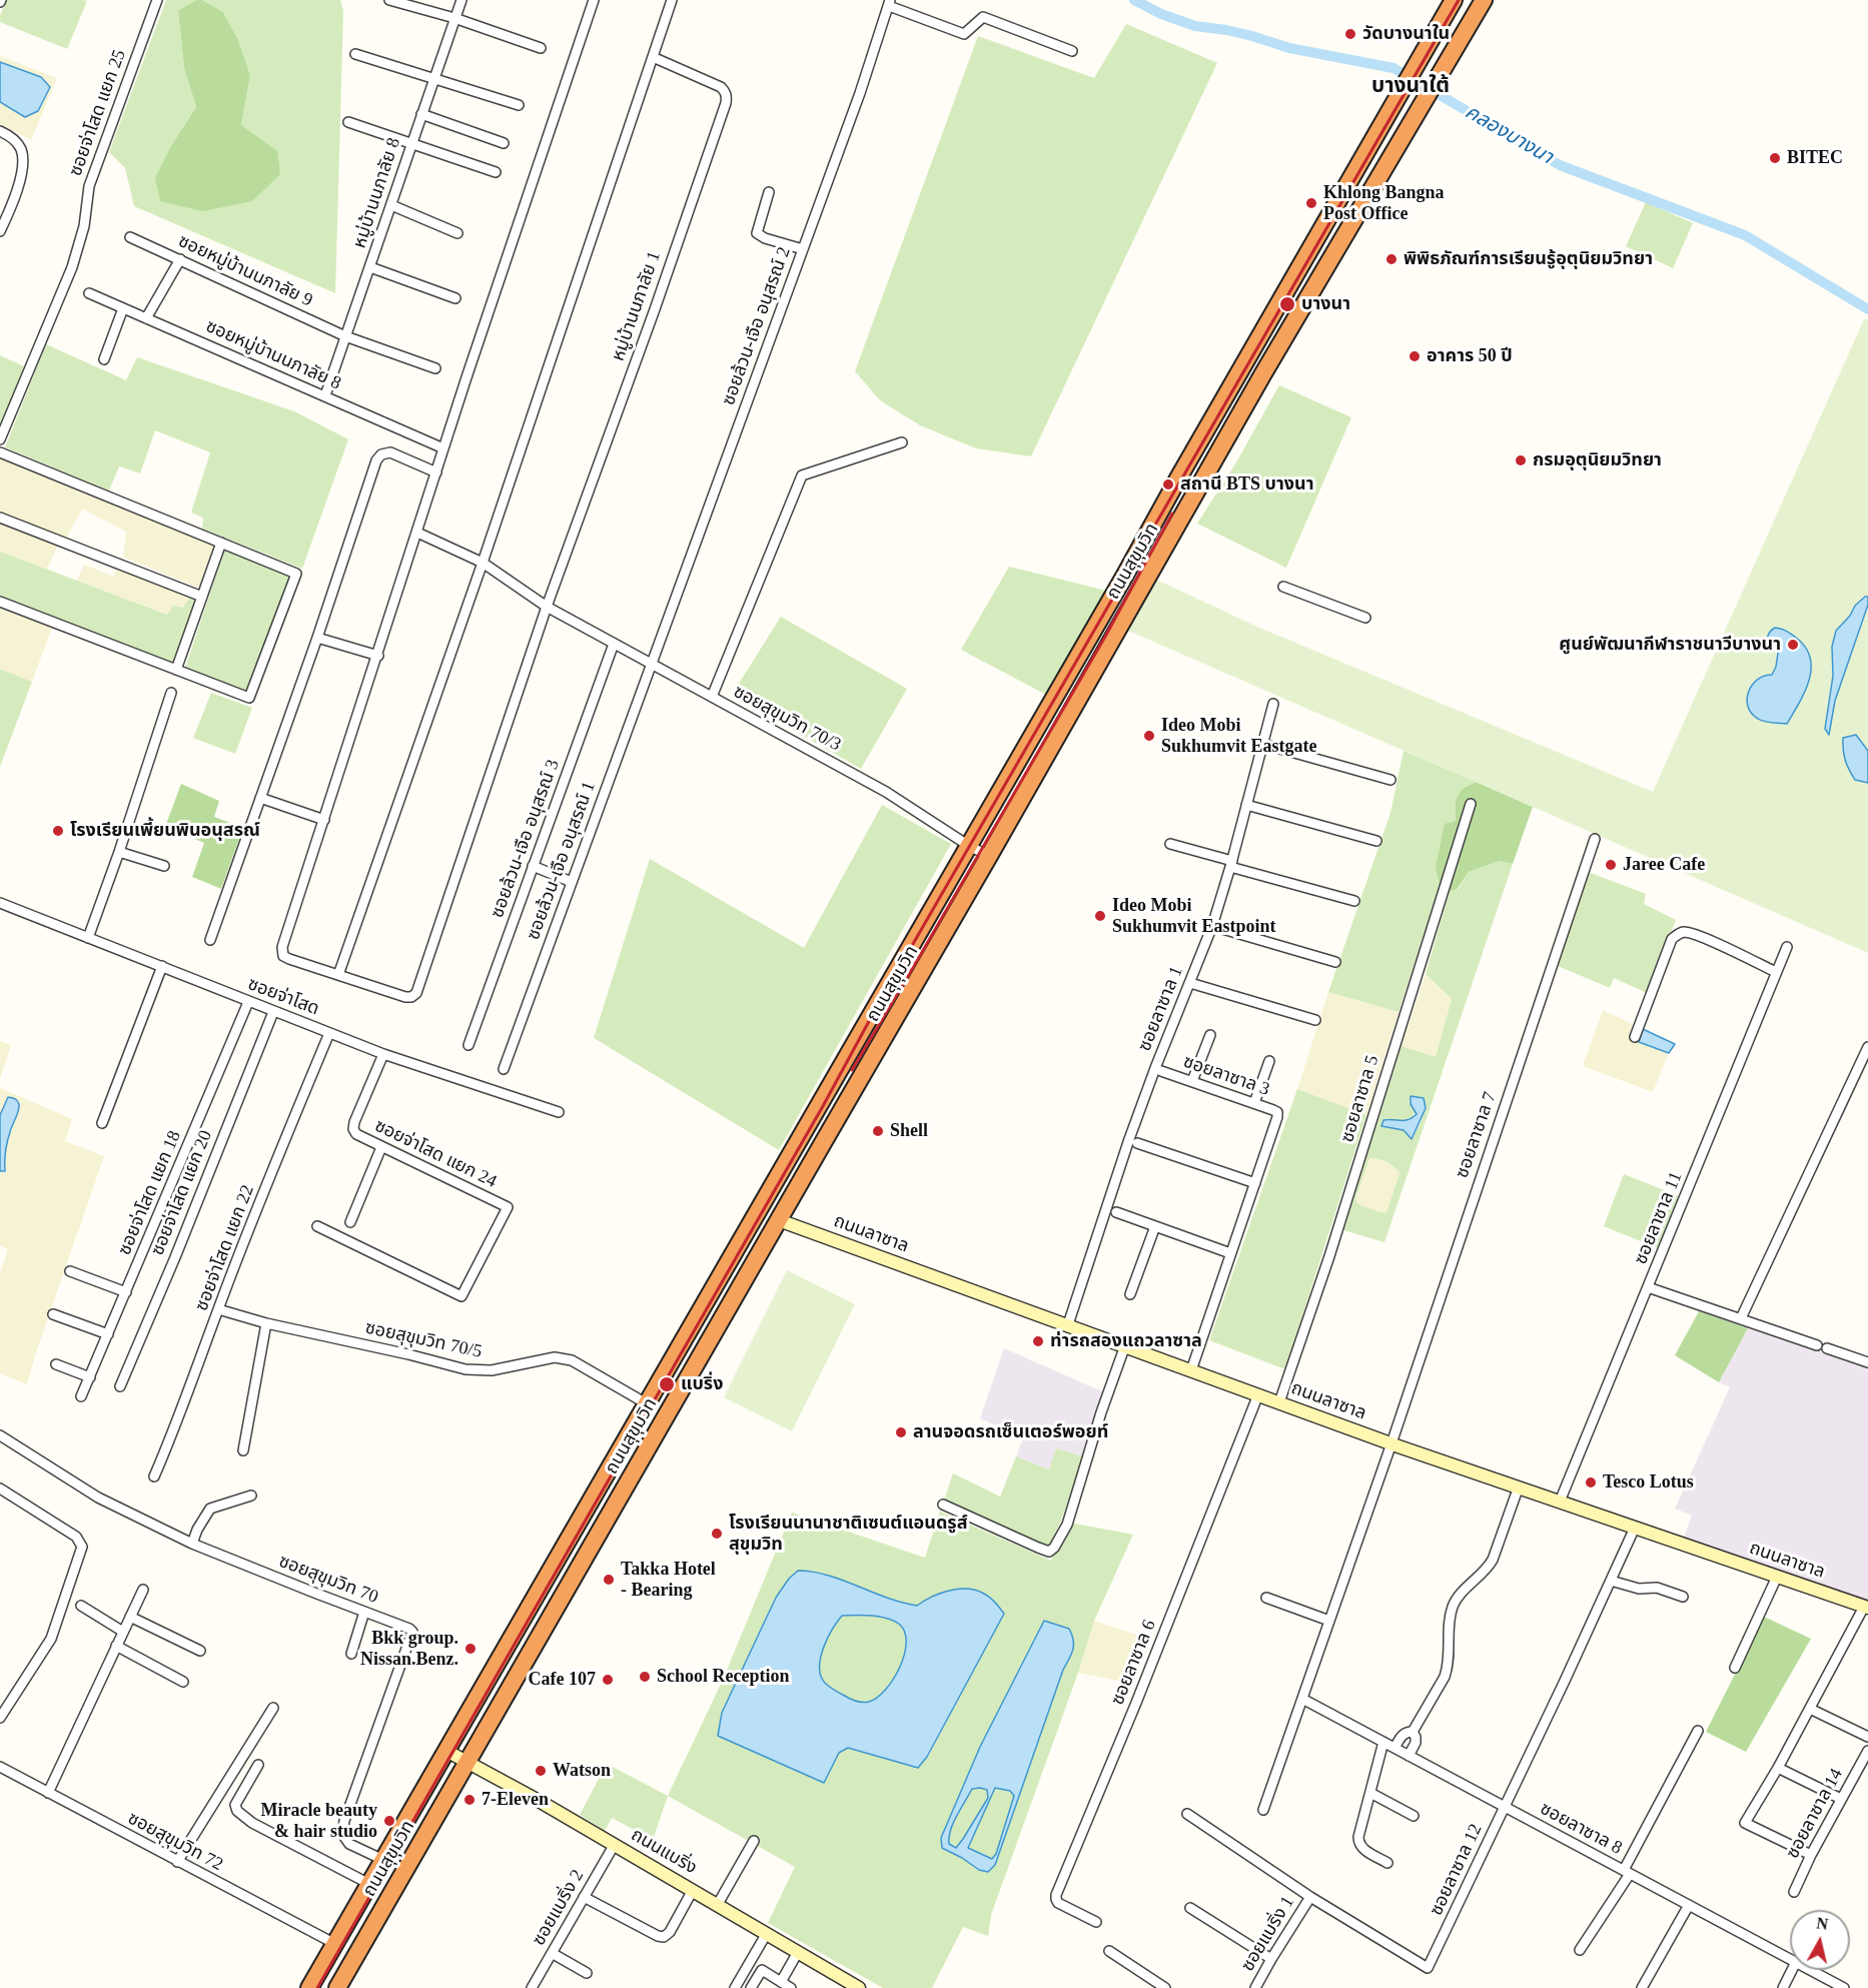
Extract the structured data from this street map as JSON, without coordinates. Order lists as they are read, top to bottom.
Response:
{
  "streets": {
    "highway": ["ถนนสุขุมวิท"],
    "street": [
      "ซอยจ่าโสด แยก 25",
      "หมู่บ้านนภาลัย 8",
      "ซอยหมู่บ้านนภาลัย 9",
      "หมู่บ้านนภาลัย 1",
      "ซอยล้วน-เจือ อนุสรณ์ 2",
      "ซอยหมู่บ้านนภาลัย 8",
      "ซอยสุขุมวิท 70/3",
      "ซอยล้วน-เจือ อนุสรณ์ 3",
      "ซอยล้วน-เจือ อนุสรณ์ 1",
      "ซอยจ่าโสด",
      "ซอยลาซาล 1",
      "ซอยลาซาล 3",
      "ซอยลาซาล 5",
      "ซอยลาซาล 7",
      "ซอยจ่าโสด แยก 24",
      "ซอยจ่าโสด แยก 18",
      "ซอยจ่าโสด แยก 20",
      "ซอยลาซาล 11",
      "ถนนลาซาล",
      "ซอยจ่าโสด แยก 22",
      "ซอยสุขุมวิท 70/5",
      "ซอยสุขุมวิท 70",
      "ซอยลาซาล 6",
      "ซอยลาซาล 14",
      "ซอยลาซาล 8",
      "ซอยสุขุมวิท 72",
      "ถนนแบริ่ง",
      "ซอยลาซาล 12",
      "ซอยแบริ่ง 2",
      "ซอยแบริ่ง 1"
    ]
  },
  "crossings": [
    ["หมู่บ้านนภาลัย 8", "ซอยหมู่บ้านนภาลัย 9"],
    ["หมู่บ้านนภาลัย 8", "ซอยหมู่บ้านนภาลัย 8"],
    ["หมู่บ้านนภาลัย 1", "ซอยสุขุมวิท 70/3"],
    ["ซอยล้วน-เจือ อนุสรณ์ 2", "ซอยสุขุมวิท 70/3"],
    ["ซอยล้วน-เจือ อนุสรณ์ 2", "ซอยล้วน-เจือ อนุสรณ์ 1"],
    ["ถนนสุขุมวิท", "ซอยสุขุมวิท 70/3"],
    ["ถนนสุขุมวิท", "ถนนลาซาล"],
    ["ถนนสุขุมวิท", "ซอยสุขุมวิท 70/5"],
    ["ถนนสุขุมวิท", "ซอยสุขุมวิท 70"],
    ["ถนนสุขุมวิท", "ซอยสุขุมวิท 72"],
    ["ถนนสุขุมวิท", "ถนนแบริ่ง"],
    ["ซอยสุขุมวิท 70/3", "ซอยล้วน-เจือ อนุสรณ์ 3"],
    ["ซอยสุขุมวิท 70/3", "ซอยล้วน-เจือ อนุสรณ์ 1"],
    ["ซอยจ่าโสด", "ซอยจ่าโสด แยก 24"],
    ["ซอยจ่าโสด", "ซอยจ่าโสด แยก 18"],
    ["ซอยจ่าโสด", "ซอยจ่าโสด แยก 20"],
    ["ซอยจ่าโสด", "ซอยจ่าโสด แยก 22"],
    ["ซอยลาซาล 1", "ถนนลาซาล"],
    ["ซอยลาซาล 3", "ถนนลาซาล"],
    ["ซอยลาซาล 5", "ถนนลาซาล"],
    ["ซอยลาซาล 7", "ถนนลาซาล"],
    ["ซอยลาซาล 11", "ถนนลาซาล"],
    ["ถนนลาซาล", "ซอยลาซาล 6"],
    ["ถนนลาซาล", "ซอยลาซาล 12"],
    ["ซอยจ่าโสด แยก 22", "ซอยสุขุมวิท 70/5"],
    ["ซอยลาซาล 8", "ซอยลาซาล 12"],
    ["ถนนแบริ่ง", "ซอยแบริ่ง 2"],
    ["ซอยลาซาล 12", "ซอยแบริ่ง 1"]
  ],
  "districts": ["บางนาใต้"],
  "water": ["คลองบางนา"],
  "places": [
    "วัดบางนาใน",
    "BITEC",
    "Khlong Bangna Post Office",
    "พิพิธภัณฑ์การเรียนรู้อุตุนิยมวิทยา",
    "บางนา",
    "อาคาร 50 ปี",
    "กรมอุตุนิยมวิทยา",
    "สถานี BTS บางนา",
    "ศูนย์พัฒนากีฬาราชนาวีบางนา",
    "Ideo Mobi Sukhumvit Eastgate",
    "โรงเรียนเพี้ยนพินอนุสรณ์",
    "Jaree Cafe",
    "Ideo Mobi Sukhumvit Eastpoint",
    "Shell",
    "ท่ารถสองแถวลาซาล",
    "แบริ่ง",
    "ลานจอดรถเซ็นเตอร์พอยท์",
    "Tesco Lotus",
    "โรงเรียนนานาชาติเซนต์แอนดรูส์ สุขุมวิท",
    "Takka Hotel - Bearing",
    "Bkk group. Nissan.Benz.",
    "School Reception",
    "Cafe 107",
    "Watson",
    "7-Eleven",
    "Miracle beauty & hair studio"
  ],
  "north": "top"
}
